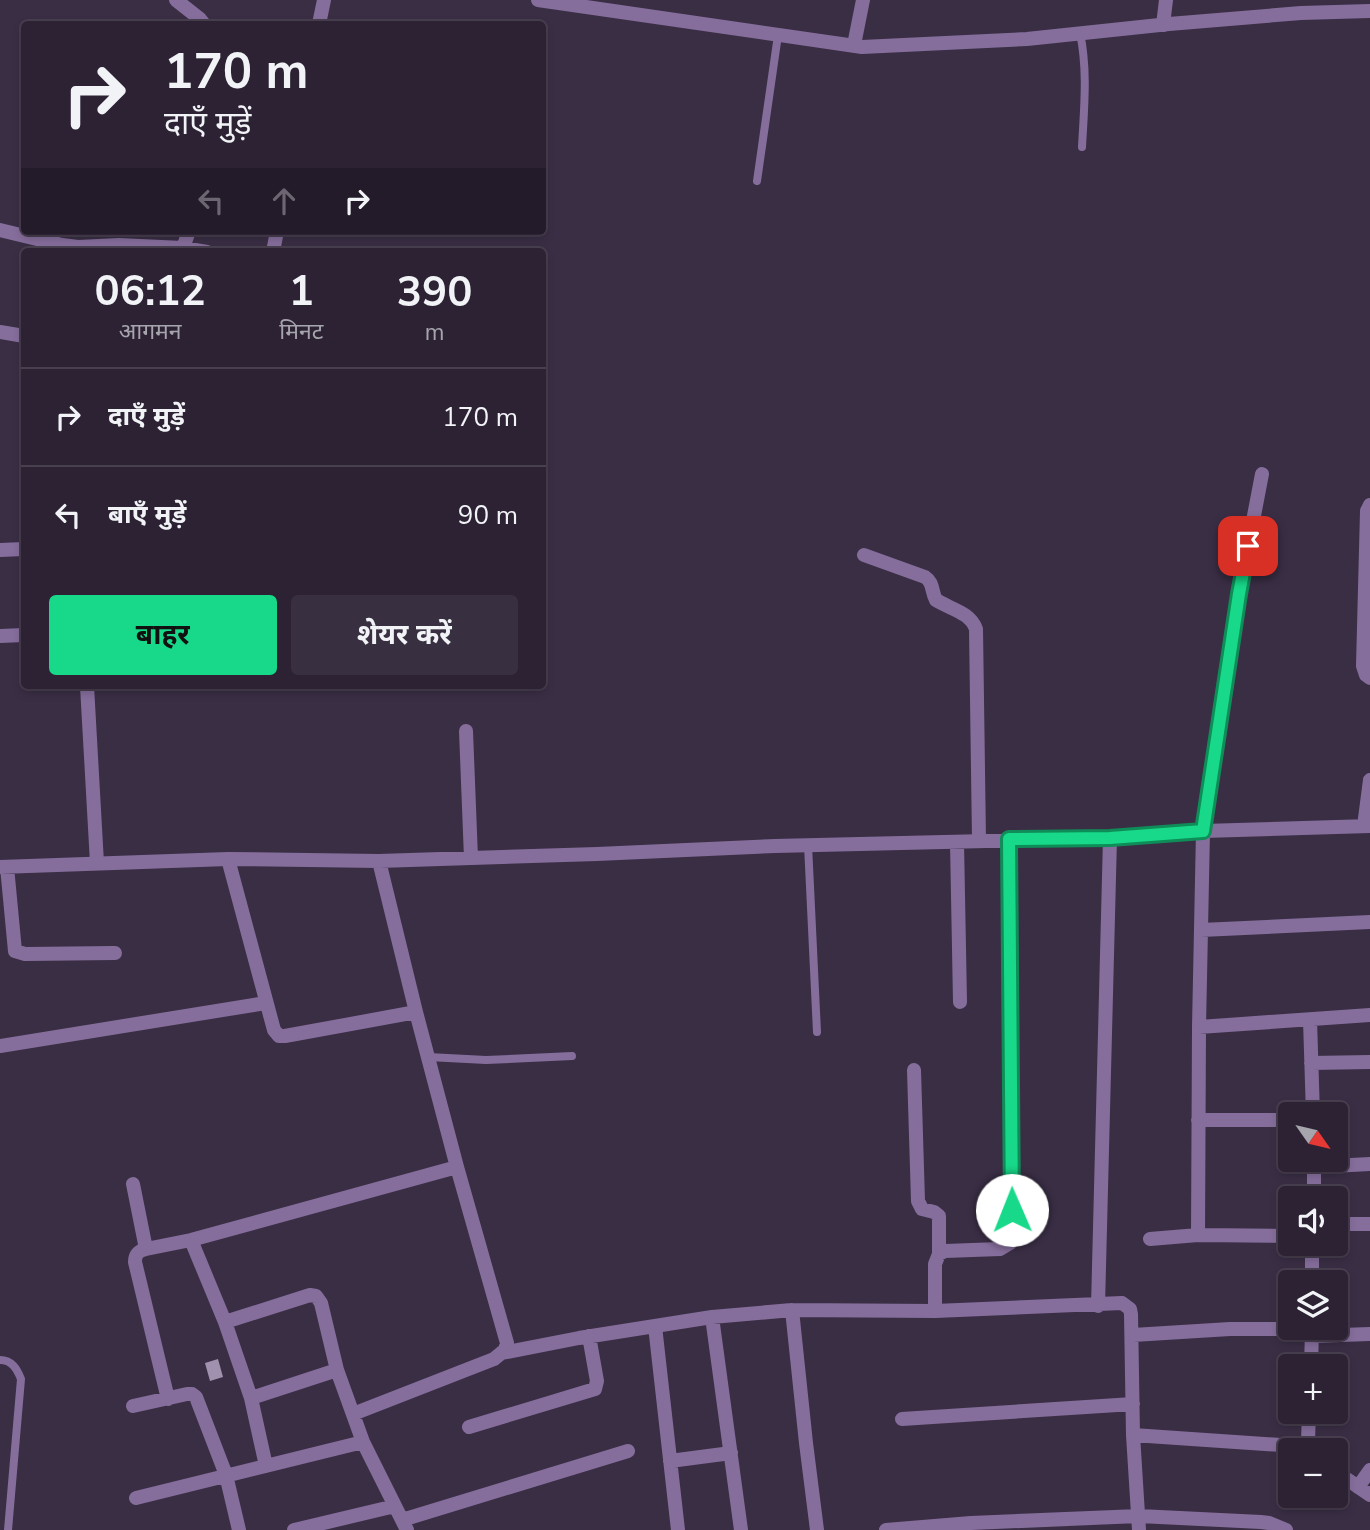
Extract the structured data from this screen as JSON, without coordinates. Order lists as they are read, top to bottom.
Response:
{
  "north": "bottom right",
  "page": {
    "turn": ["170 m", "दाएँ मुड़ें"],
    "eta": [
      "06:12",
      "आगमन",
      "1",
      "मिनट",
      "390",
      "m"
    ],
    "list": [
      {
        "name": "दाएँ मुड़ें",
        "value": "170 m"
      },
      {
        "name": "बाएँ मुड़ें",
        "value": "90 m"
      }
    ],
    "buttons": ["बाहर", "शेयर करें"],
    "map_buttons": ["+", "−"]
  }
}
